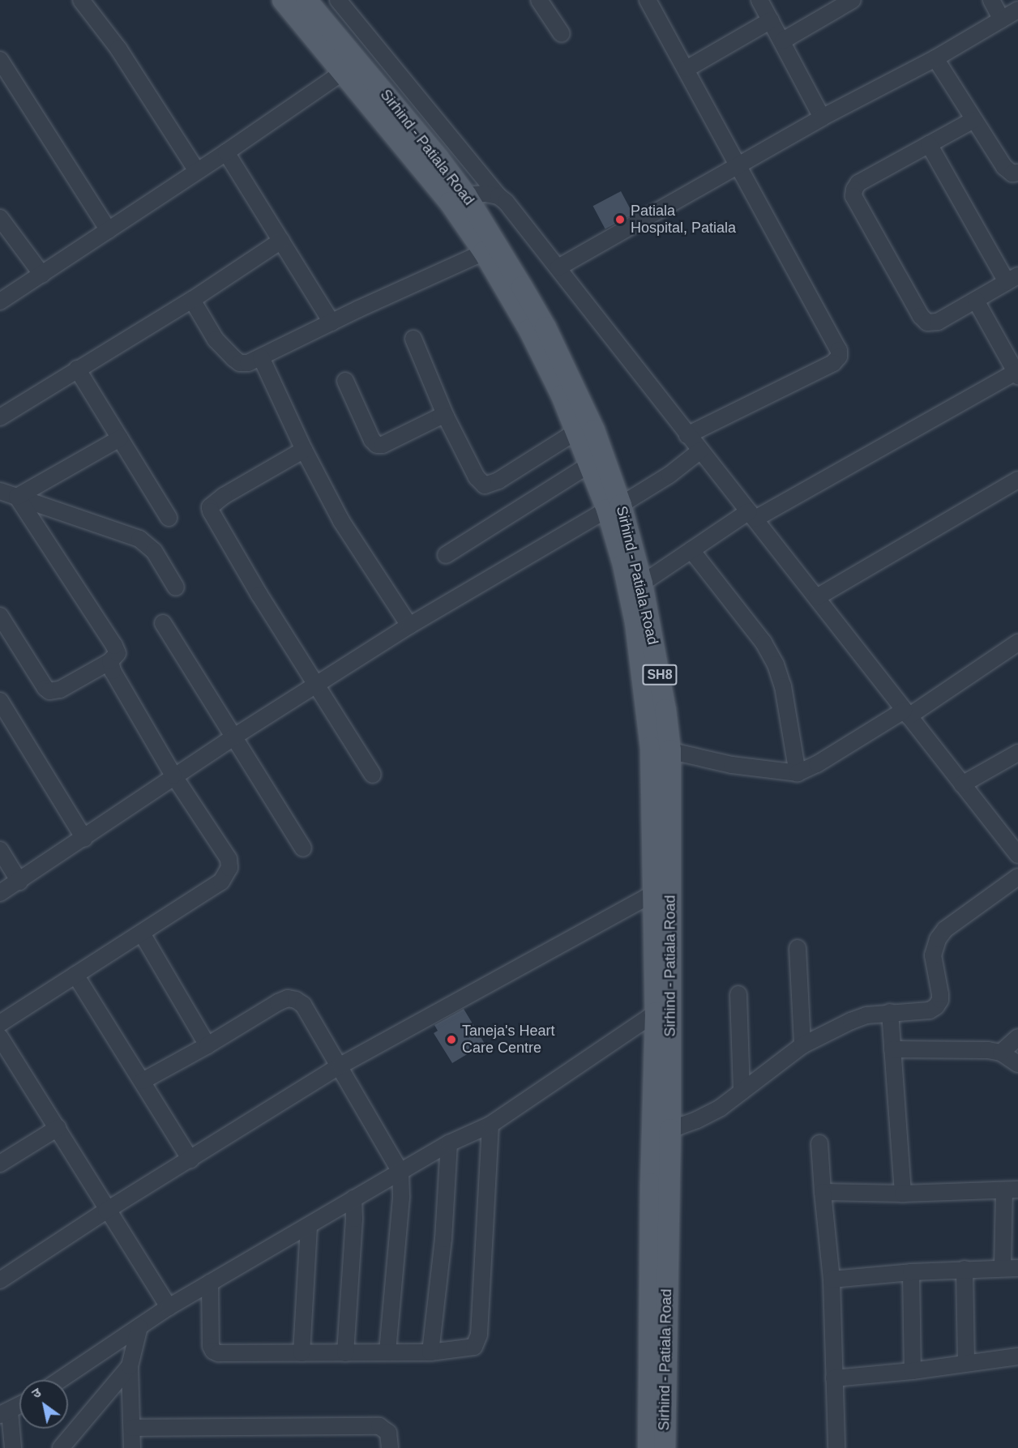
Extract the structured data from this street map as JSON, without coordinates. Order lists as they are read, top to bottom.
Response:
{
  "streets": {
    "main road": ["Sirhind - Patiala Road", "SH8"]
  },
  "places": ["Patiala Hospital, Patiala", "Taneja's Heart Care Centre"],
  "north": "top left"
}
